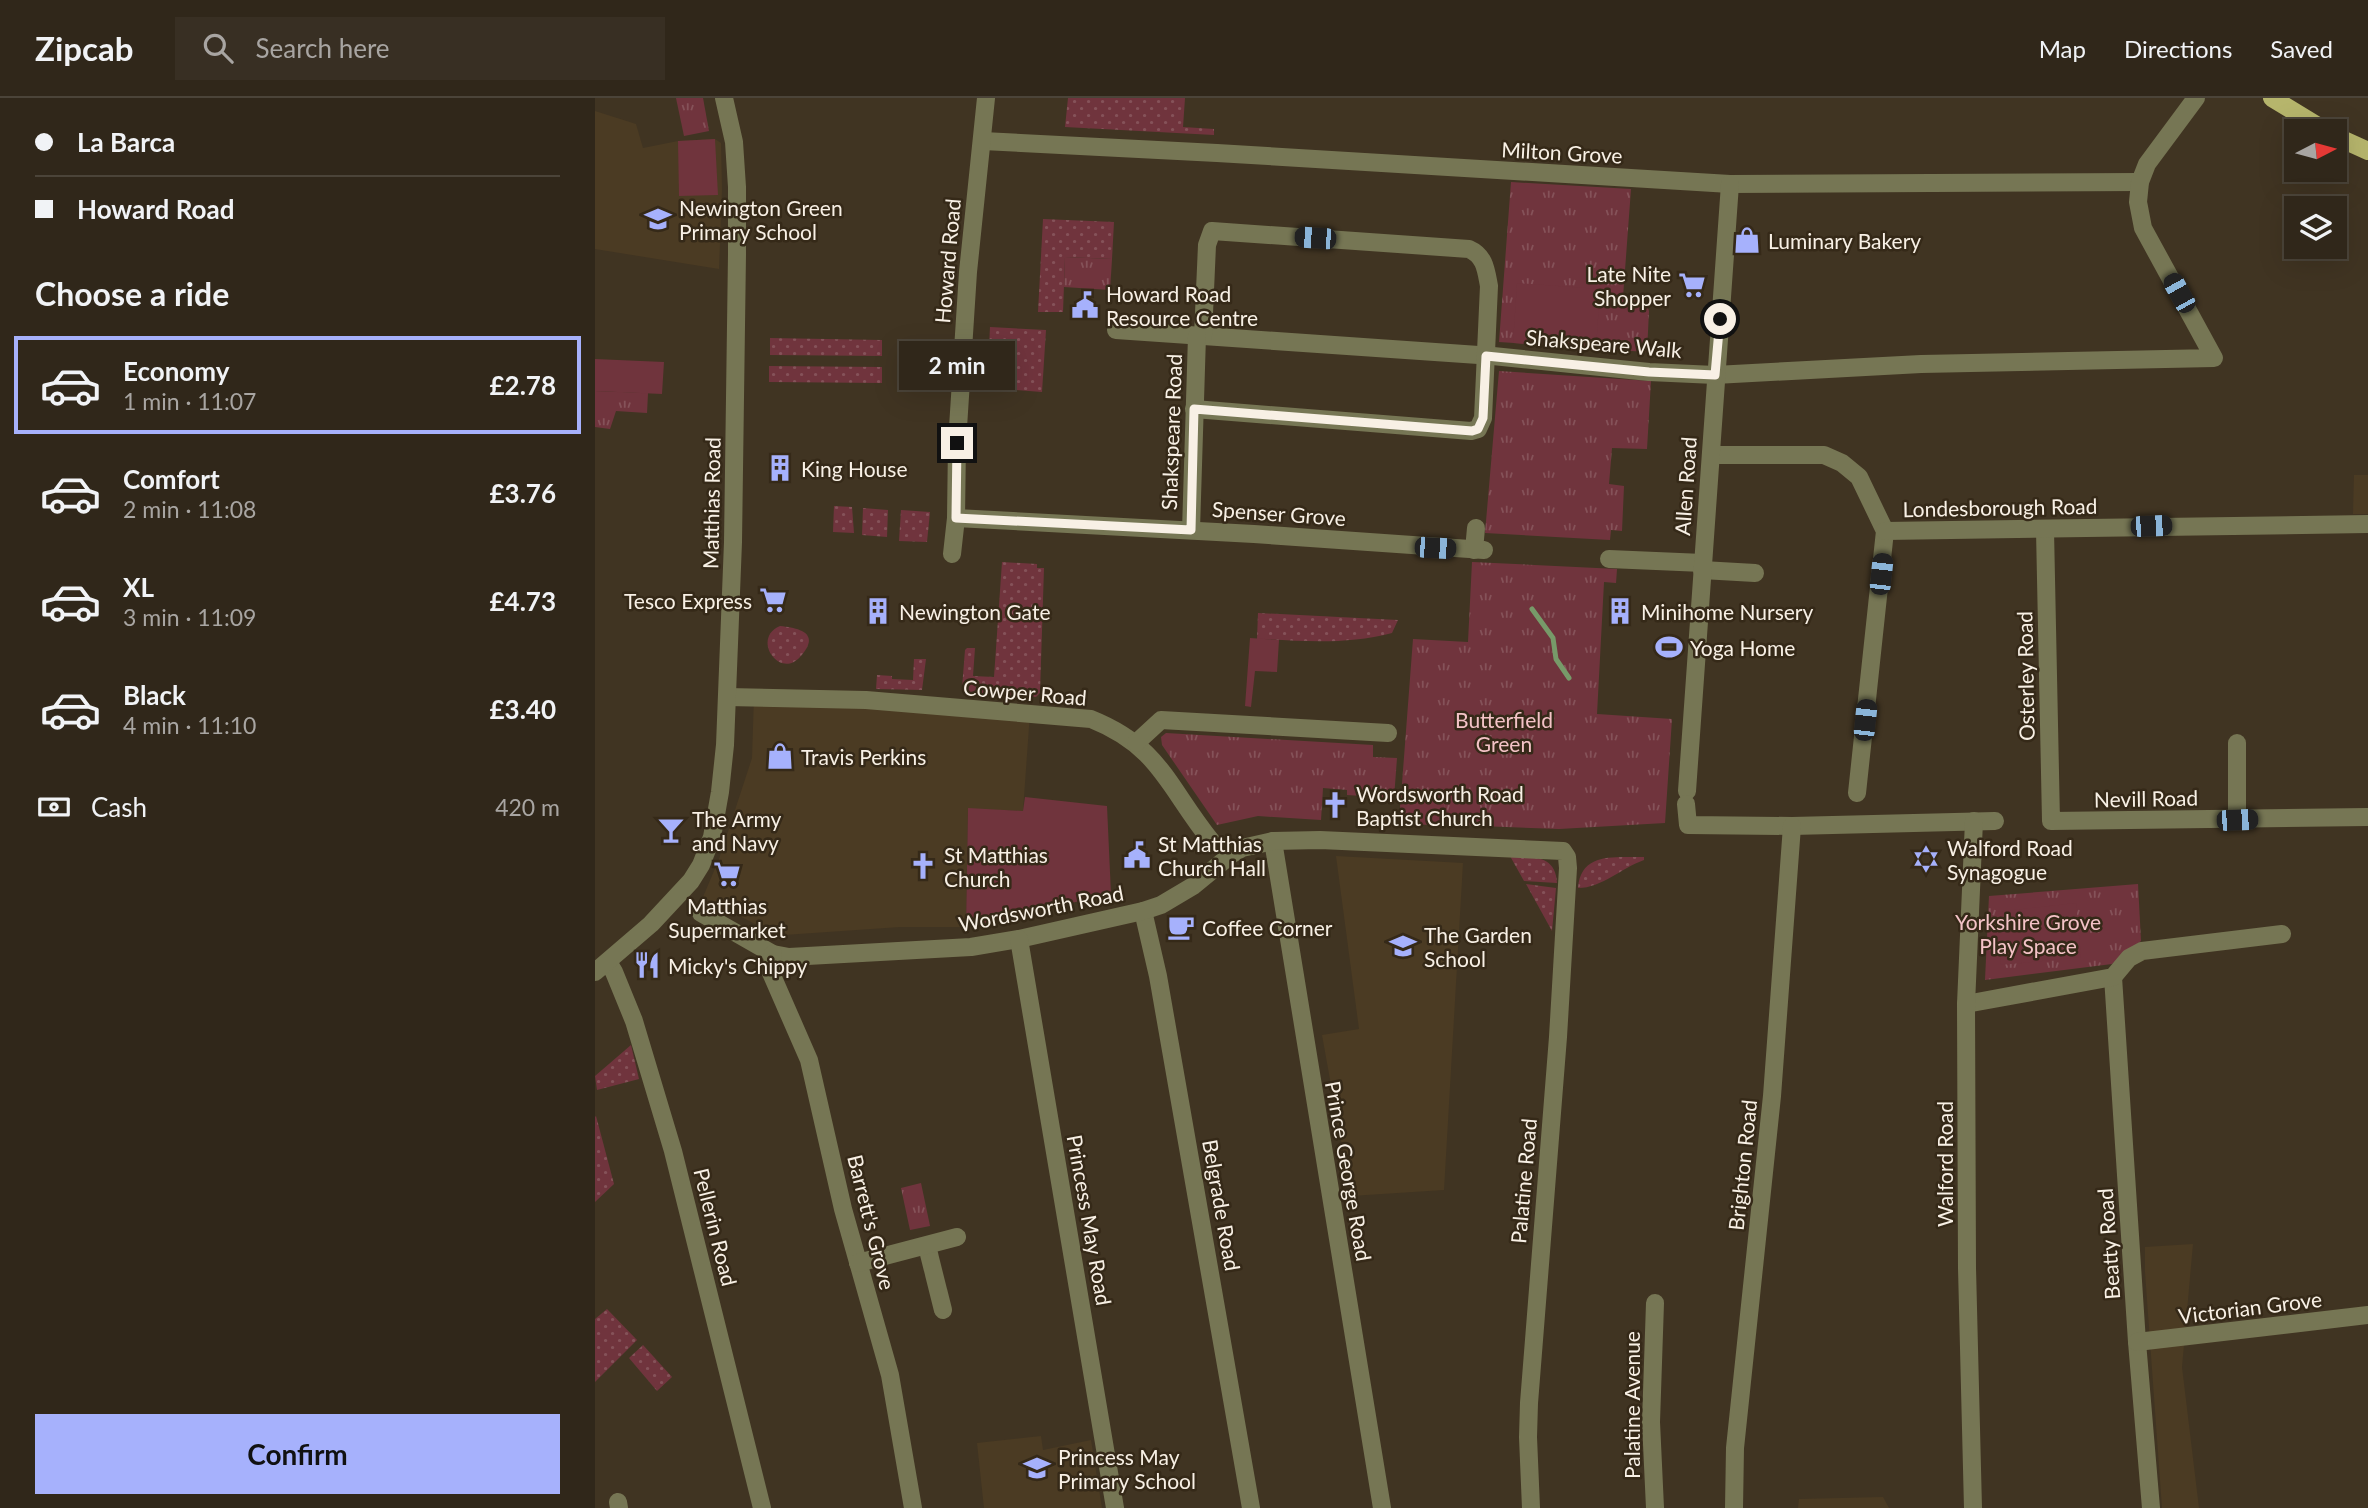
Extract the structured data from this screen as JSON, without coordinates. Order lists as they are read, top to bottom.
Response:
{
  "streets": {
    "street": [
      "Milton Grove",
      "Howard Road",
      "Shakspeare Walk",
      "Shakspeare Road",
      "Allen Road",
      "Matthias Road",
      "Londesborough Road",
      "Spenser Grove",
      "Osterley Road",
      "Cowper Road",
      "Nevill Road",
      "Wordsworth Road",
      "Walford Road",
      "Brighton Road",
      "Prince George Road",
      "Palatine Road",
      "Belgrade Road",
      "Princess May Road",
      "Barrett's Grove",
      "Pellerin Road",
      "Beatty Road",
      "Victorian Grove",
      "Palatine Avenue"
    ]
  },
  "crossings": [
    ["Milton Grove", "Howard Road"],
    ["Milton Grove", "Shakspeare Walk"],
    ["Milton Grove", "Allen Road"],
    ["Howard Road", "Spenser Grove"],
    ["Shakspeare Walk", "Shakspeare Road"],
    ["Shakspeare Walk", "Allen Road"],
    ["Shakspeare Road", "Spenser Grove"],
    ["Allen Road", "Brighton Road"],
    ["Matthias Road", "Cowper Road"],
    ["Matthias Road", "Pellerin Road"],
    ["Londesborough Road", "Osterley Road"],
    ["Osterley Road", "Nevill Road"],
    ["Wordsworth Road", "Prince George Road"],
    ["Wordsworth Road", "Palatine Road"],
    ["Wordsworth Road", "Belgrade Road"],
    ["Wordsworth Road", "Princess May Road"],
    ["Wordsworth Road", "Barrett's Grove"],
    ["Beatty Road", "Victorian Grove"]
  ],
  "parks": ["Butterfield Green", "Yorkshire Grove Play Space"],
  "places": {
    "school or university": ["Newington Green Primary School", "The Garden School", "Princess May Primary School"],
    "shop": ["Luminary Bakery", "Travis Perkins"],
    "supermarket": ["Late Nite Shopper", "Tesco Express", "Matthias Supermarket"],
    "public building": ["Howard Road Resource Centre", "St Matthias Church Hall"],
    "building": ["King House", "Newington Gate", "Minihome Nursery"],
    "sports": ["Yoga Home"],
    "church": ["Wordsworth Road Baptist Church", "St Matthias Church"],
    "bar": ["The Army and Navy"],
    "synagogue": ["Walford Road Synagogue"],
    "cafe": ["Coffee Corner"],
    "restaurant": ["Micky's Chippy"]
  },
  "north": "right",
  "page": {
    "header": "Zipcab",
    "search": "Search here",
    "nav": ["Map", "Directions", "Saved"],
    "banner": ["La Barca", "Howard Road"],
    "heading": "Choose a ride",
    "list": [
      {
        "name": "Economy",
        "note": "1 min · 11:07",
        "value": "£2.78"
      },
      {
        "name": "Comfort",
        "note": "2 min · 11:08",
        "value": "£3.76"
      },
      {
        "name": "XL",
        "note": "3 min · 11:09",
        "value": "£4.73"
      },
      {
        "name": "Black",
        "note": "4 min · 11:10",
        "value": "£3.40"
      }
    ],
    "bubble": "2 min",
    "pay": ["Cash", "420 m"],
    "buttons": "Confirm"
  }
}
